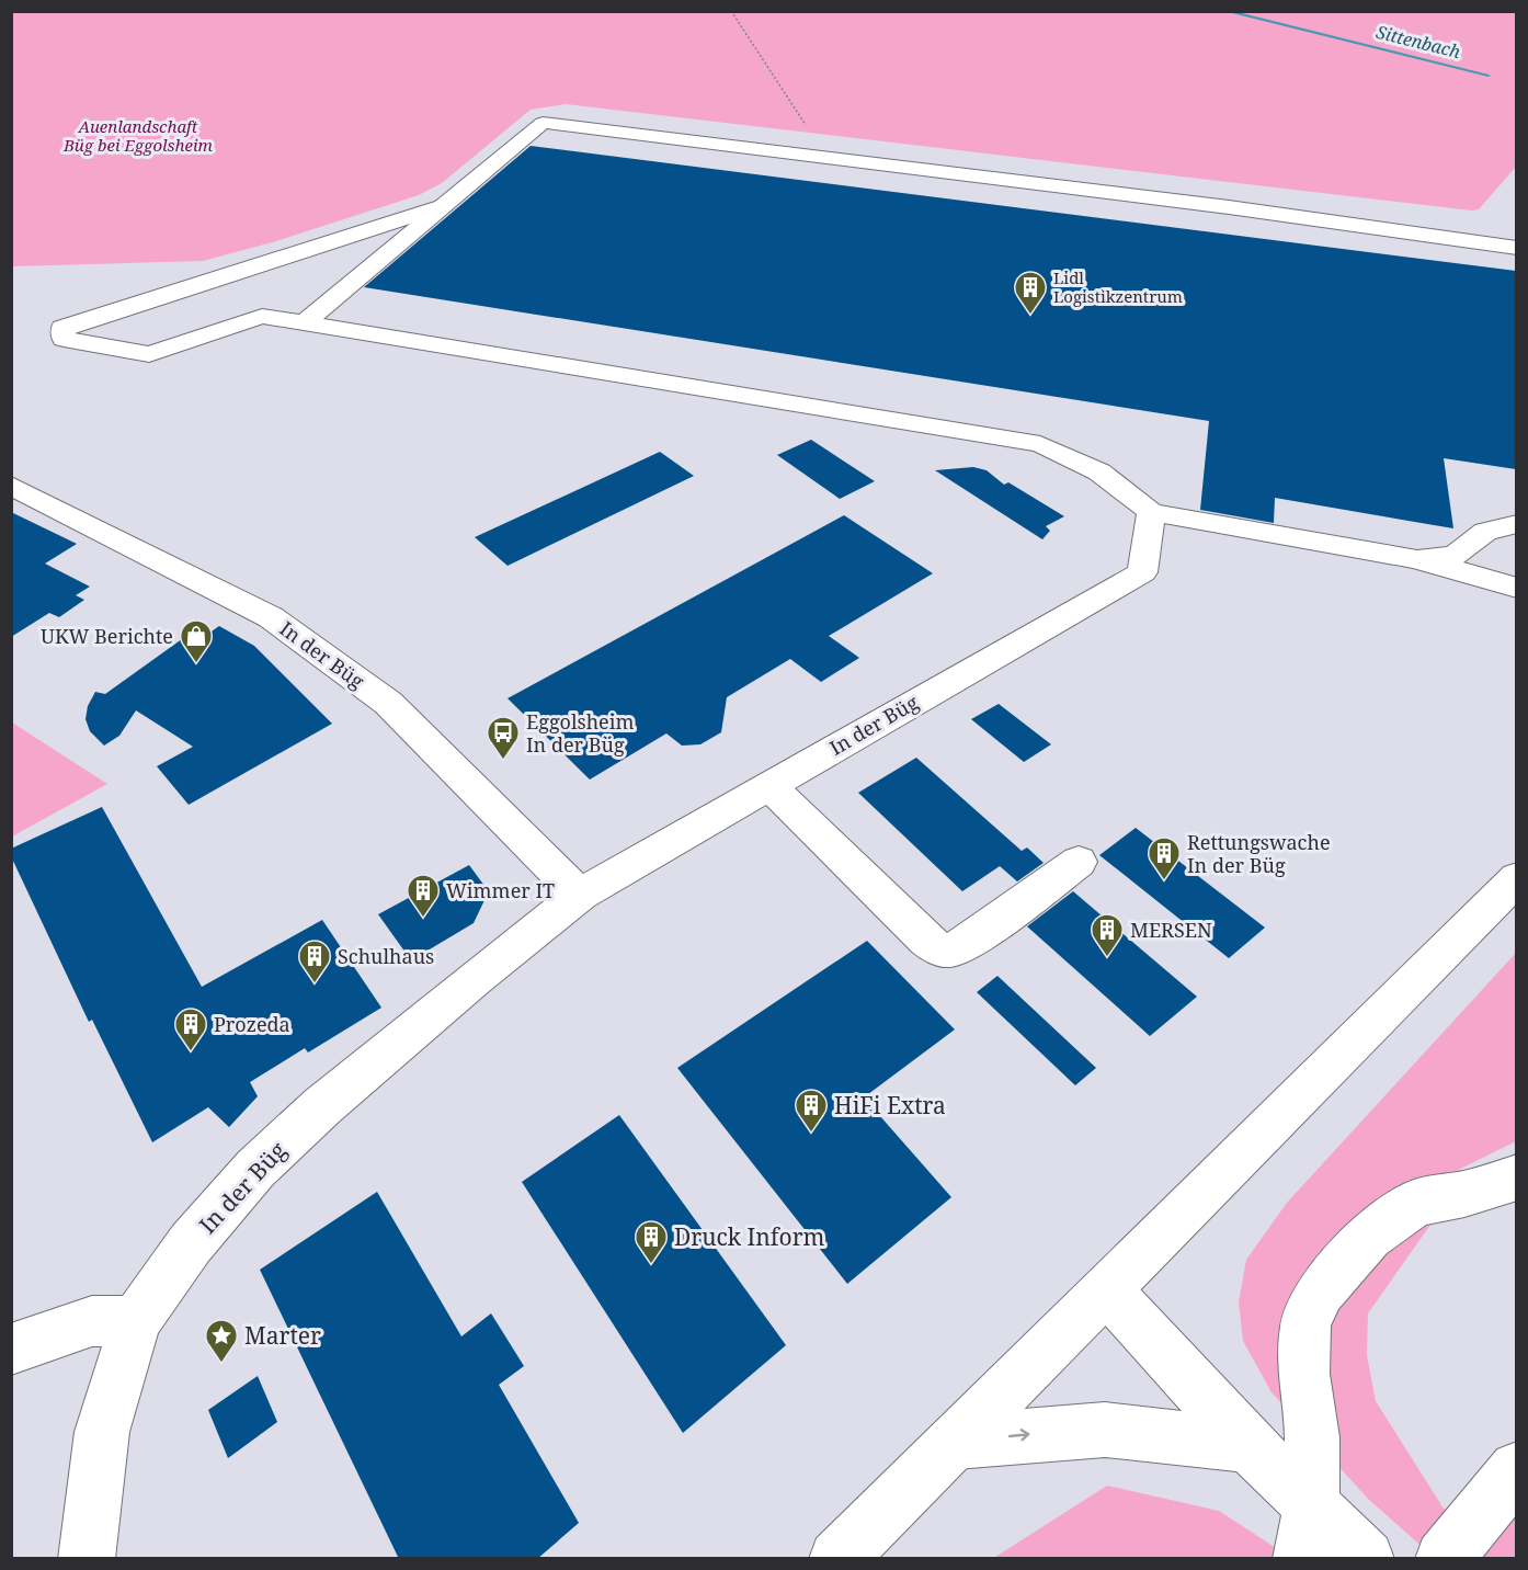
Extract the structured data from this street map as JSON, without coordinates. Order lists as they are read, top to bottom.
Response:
{
  "streets": {
    "street": ["In der Büg"]
  },
  "water": ["Sittenbach"],
  "parks": ["Auenlandschaft Büg bei Eggolsheim"],
  "places": {
    "building": [
      "Lidl Logistikzentrum",
      "Rettungswache In der Büg",
      "Wimmer IT",
      "MERSEN",
      "Schulhaus",
      "Prozeda",
      "HiFi Extra",
      "Druck Inform"
    ],
    "shop": ["UKW Berichte"],
    "bus stop": ["Eggolsheim In der Büg"],
    "place": ["Marter"]
  }
}
